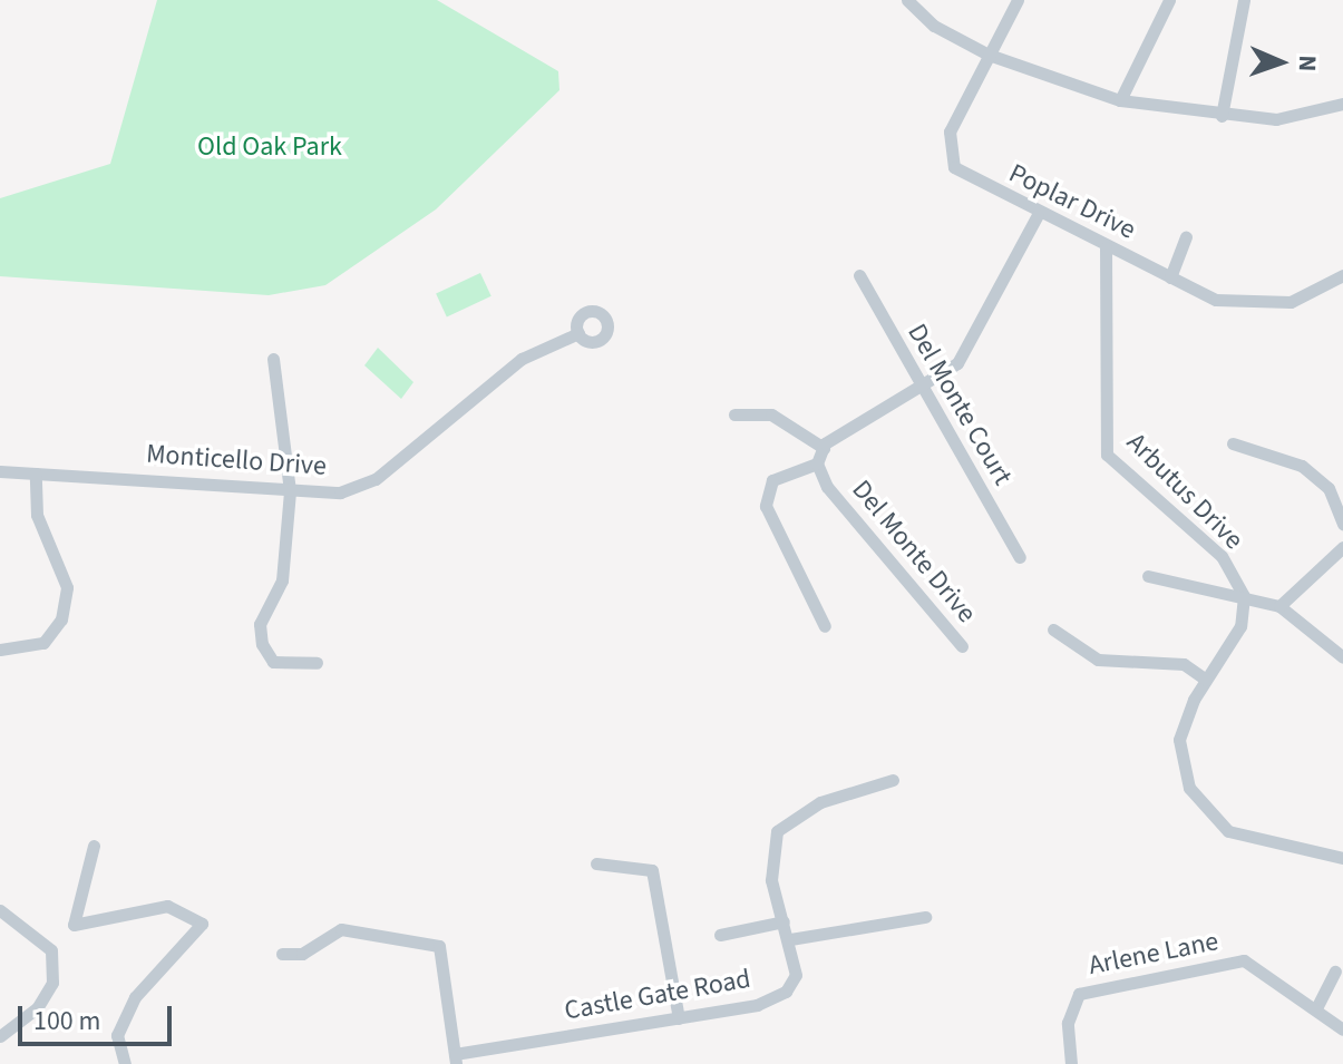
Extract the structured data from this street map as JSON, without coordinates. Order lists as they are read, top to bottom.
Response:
{
  "streets": {
    "street": [
      "Poplar Drive",
      "Del Monte Court",
      "Monticello Drive",
      "Arbutus Drive",
      "Del Monte Drive",
      "Arlene Lane",
      "Castle Gate Road"
    ]
  },
  "crossings": [
    ["Poplar Drive", "Arbutus Drive"]
  ],
  "parks": ["Old Oak Park"],
  "scale_bar": "100 m",
  "north": "right"
}
